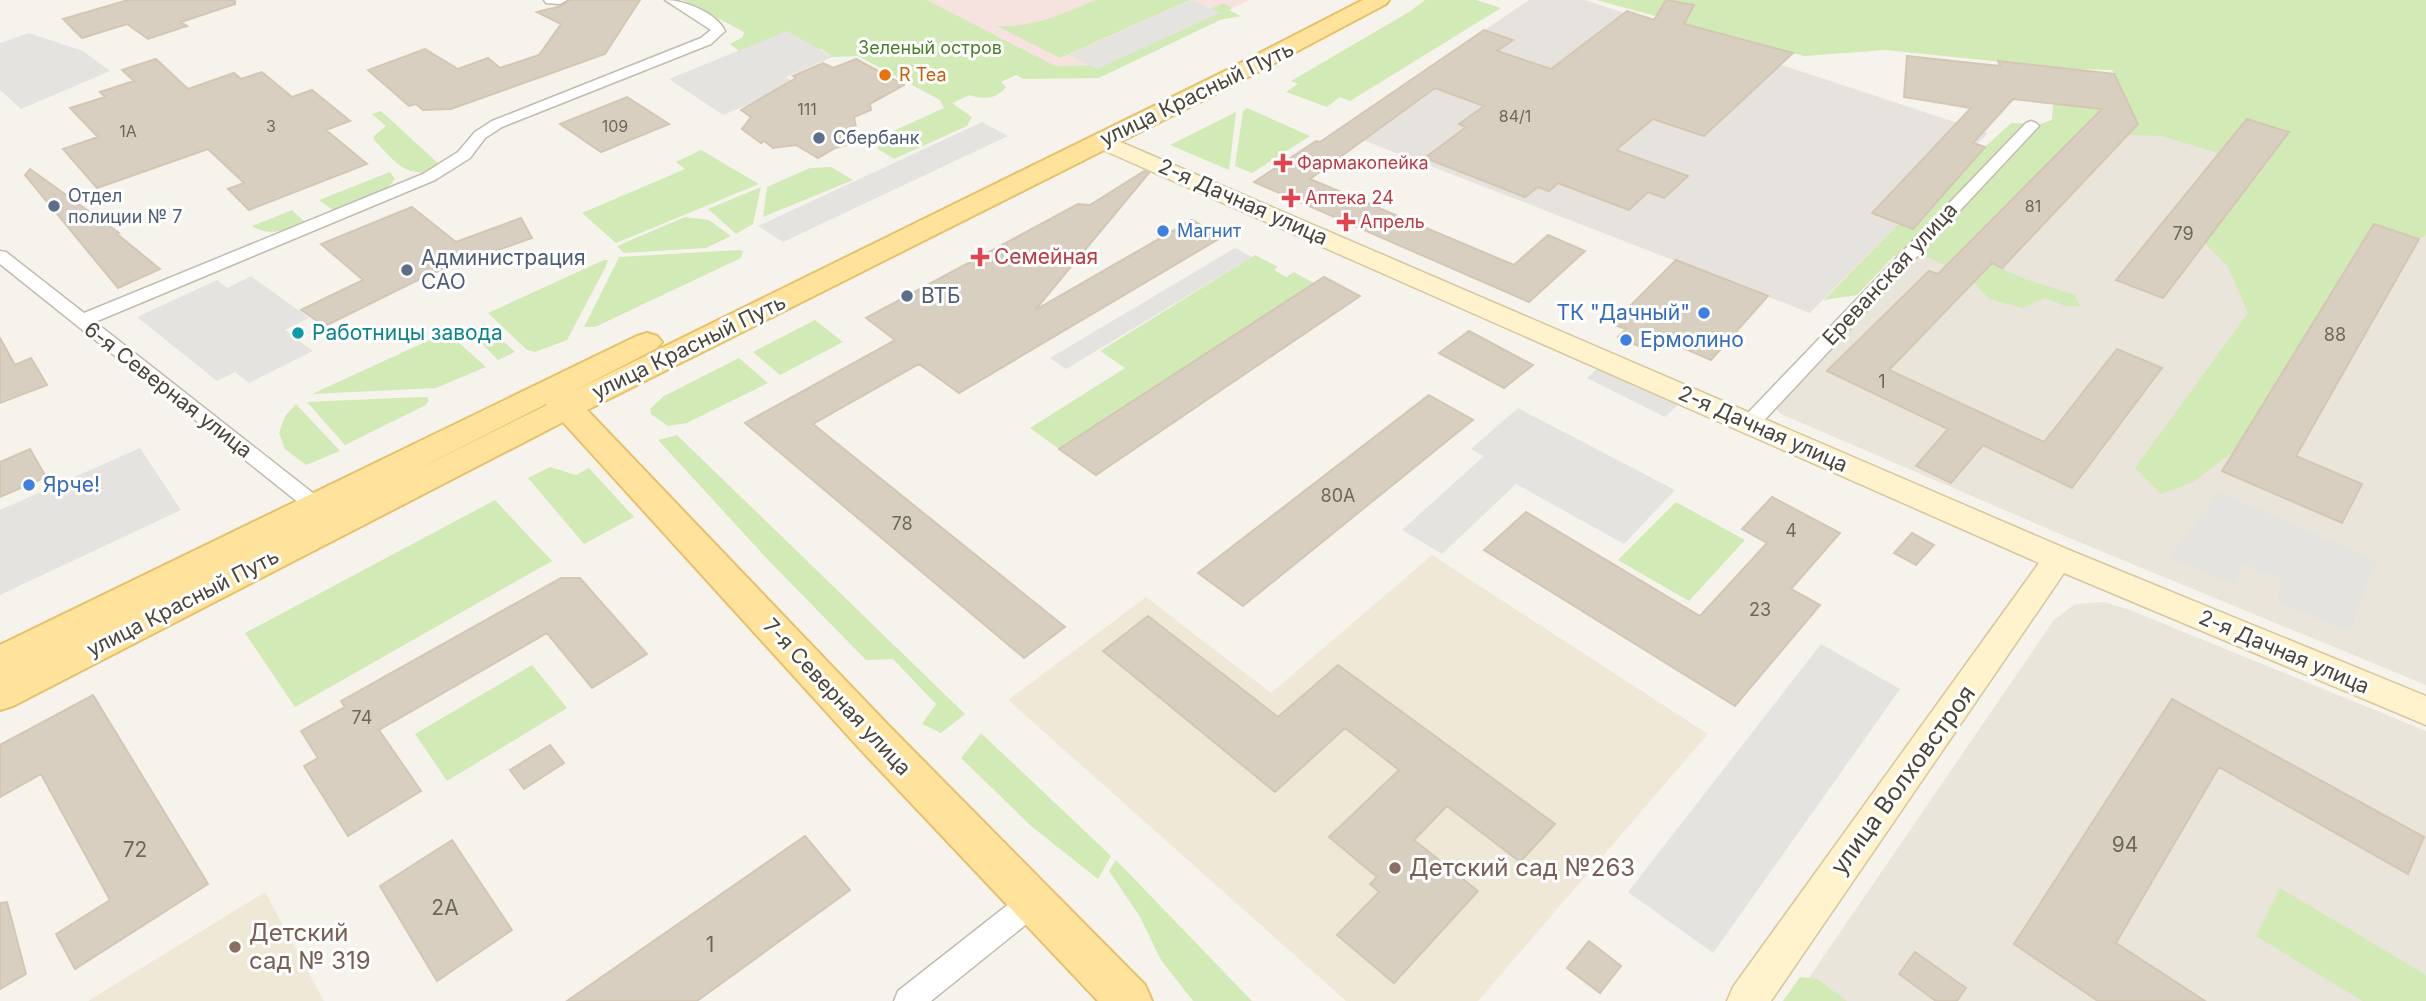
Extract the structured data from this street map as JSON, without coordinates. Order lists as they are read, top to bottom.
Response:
{
  "streets": {
    "main road": ["улица Красный Путь", "7-я Северная улица"],
    "street": [
      "2-я Дачная улица",
      "Ереванская улица",
      "6-я Северная улица",
      "улица Волховстроя"
    ]
  },
  "crossings": [
    ["улица Красный Путь", "2-я Дачная улица"],
    ["улица Красный Путь", "6-я Северная улица"],
    ["улица Красный Путь", "7-я Северная улица"],
    ["2-я Дачная улица", "Ереванская улица"],
    ["2-я Дачная улица", "улица Волховстроя"]
  ],
  "parks": ["Зеленый остров"],
  "places": {
    "other": [
      "R Tea",
      "Сбербанк",
      "Отдел полиции № 7",
      "Магнит",
      "Администрация САО",
      "ВТБ",
      "ТК \"Дачный\"",
      "Работницы завода",
      "Ермолино",
      "Ярче!",
      "Детский сад №263",
      "Детский сад № 319"
    ],
    "health": [
      "Фармакопейка",
      "Аптека 24",
      "Апрель",
      "Семейная"
    ]
  },
  "house_numbers": [
    "111",
    "84/1",
    "3",
    "109",
    "1А",
    "81",
    "79",
    "88",
    "1",
    "80А",
    "78",
    "4",
    "23",
    "74",
    "94",
    "72",
    "2А",
    "1"
  ]
}
